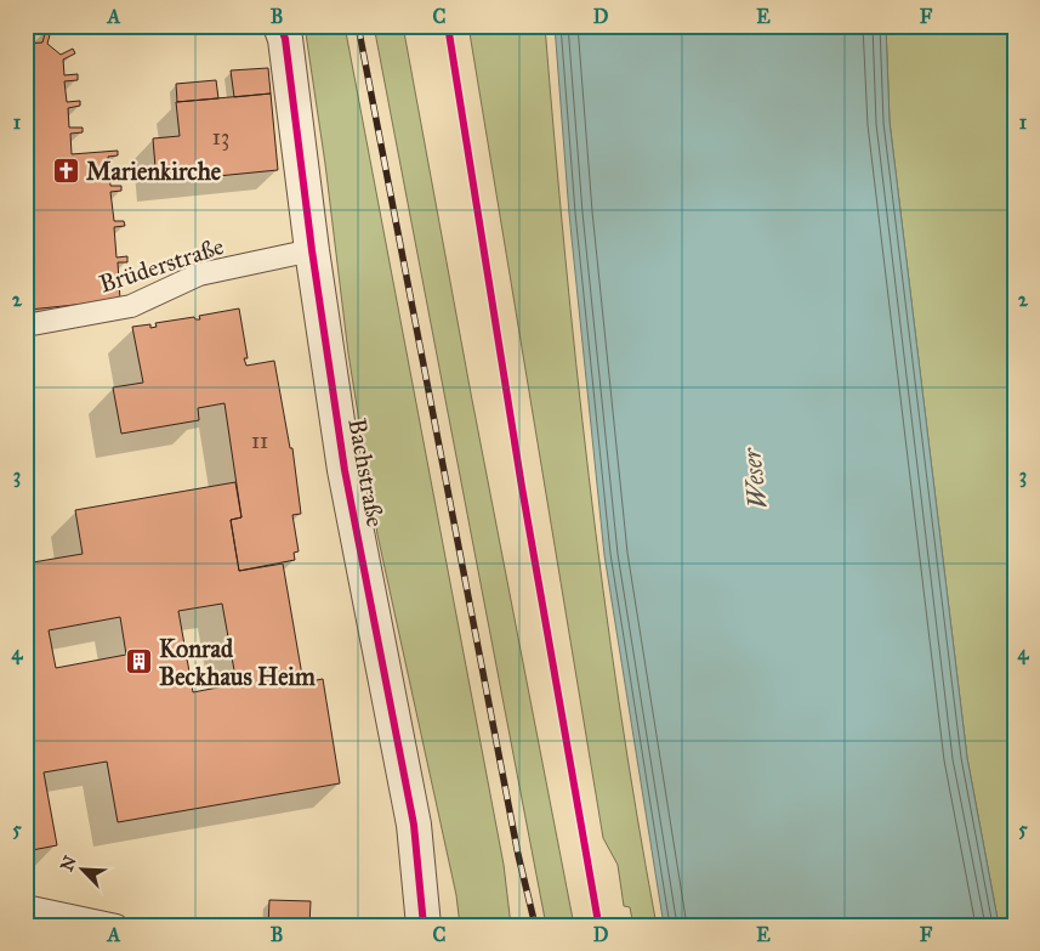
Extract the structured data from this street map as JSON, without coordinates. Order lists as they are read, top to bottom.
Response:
{
  "streets": {
    "street": ["Bachstraße"],
    "lane": ["Brüderstraße"]
  },
  "crossings": [
    ["Brüderstraße", "Bachstraße"]
  ],
  "water": ["Weser"],
  "places": {
    "church": ["Marienkirche"],
    "building": ["Konrad Beckhaus Heim"]
  },
  "house_numbers": ["13", "11"],
  "north": "top left",
  "grid": {
    "columns": [
      "A",
      "B",
      "C",
      "D",
      "E",
      "F"
    ],
    "rows": [
      "1",
      "2",
      "3",
      "4",
      "5"
    ]
  }
}
